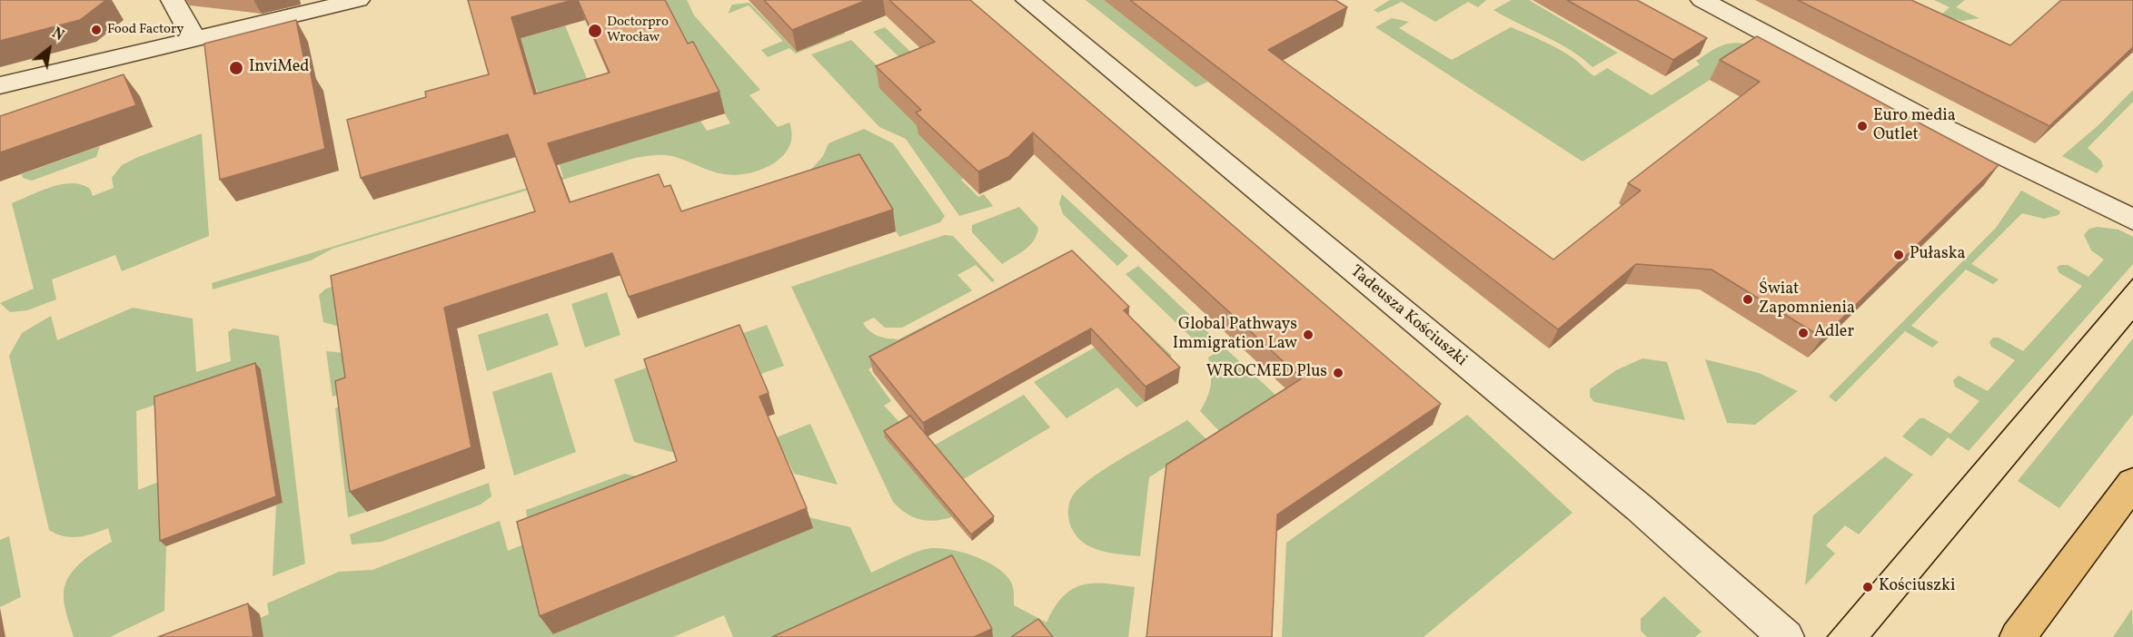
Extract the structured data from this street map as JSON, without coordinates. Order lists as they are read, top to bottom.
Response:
{
  "streets": {
    "street": ["Tadeusza Kościuszki"]
  },
  "places": [
    "Food Factory",
    "Doctorpro Wrocław",
    "InviMed",
    "Euro media Outlet",
    "Pułaska",
    "Świat Zapomnienia",
    "Adler",
    "Global Pathways Immigration Law",
    "WROCMED Plus",
    "Kościuszki"
  ],
  "north": "top right"
}
